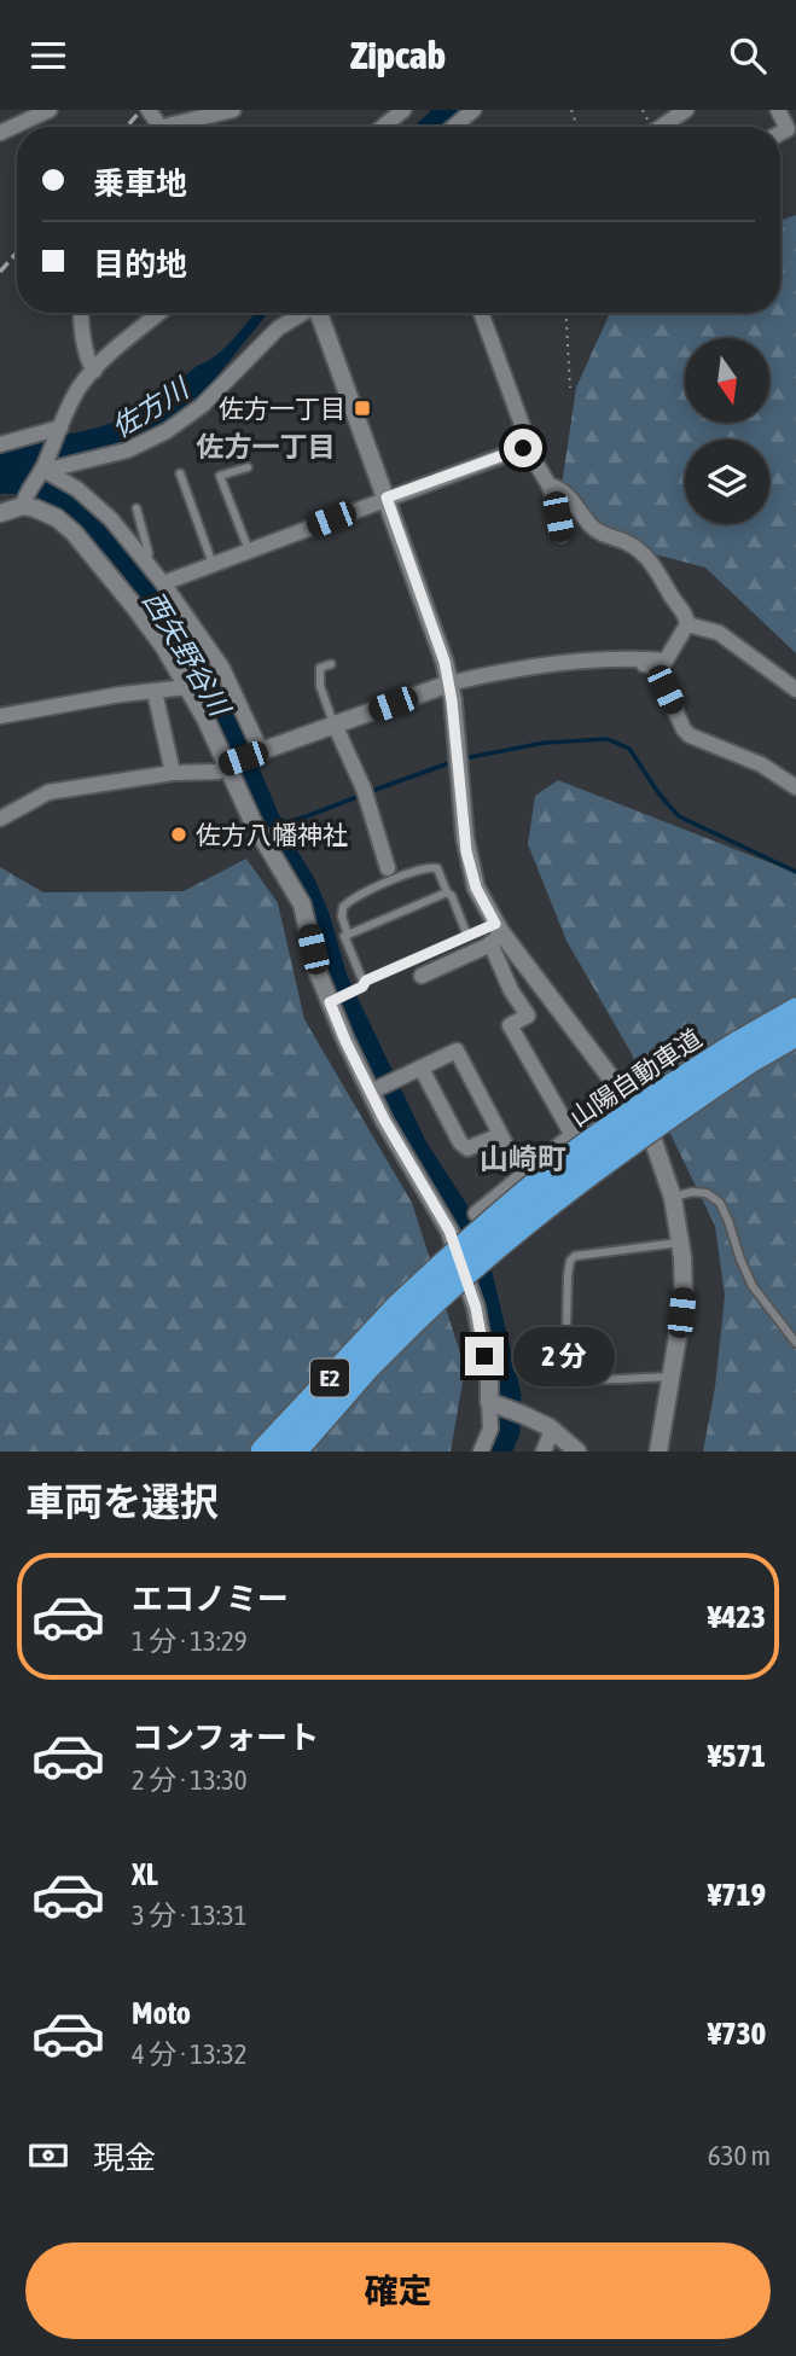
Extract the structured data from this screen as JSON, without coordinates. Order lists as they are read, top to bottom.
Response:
{
  "streets": {
    "highway": ["山陽自動車道", "E2"]
  },
  "districts": ["佐方一丁目", "山崎町"],
  "water": ["佐方川", "西矢野谷川"],
  "places": {
    "transit": ["佐方一丁目"],
    "other": ["佐方八幡神社"]
  },
  "north": "bottom",
  "page": {
    "header": "Zipcab",
    "banner": ["乗車地", "目的地"],
    "bubble": "2 分",
    "heading": "車両を選択",
    "list": [
      {
        "name": "エコノミー",
        "note": "1 分 · 13:29",
        "value": "¥423"
      },
      {
        "name": "コンフォート",
        "note": "2 分 · 13:30",
        "value": "¥571"
      },
      {
        "name": "XL",
        "note": "3 分 · 13:31",
        "value": "¥719"
      },
      {
        "name": "Moto",
        "note": "4 分 · 13:32",
        "value": "¥730"
      }
    ],
    "pay": ["現金", "630 m"],
    "buttons": "確定"
  }
}
